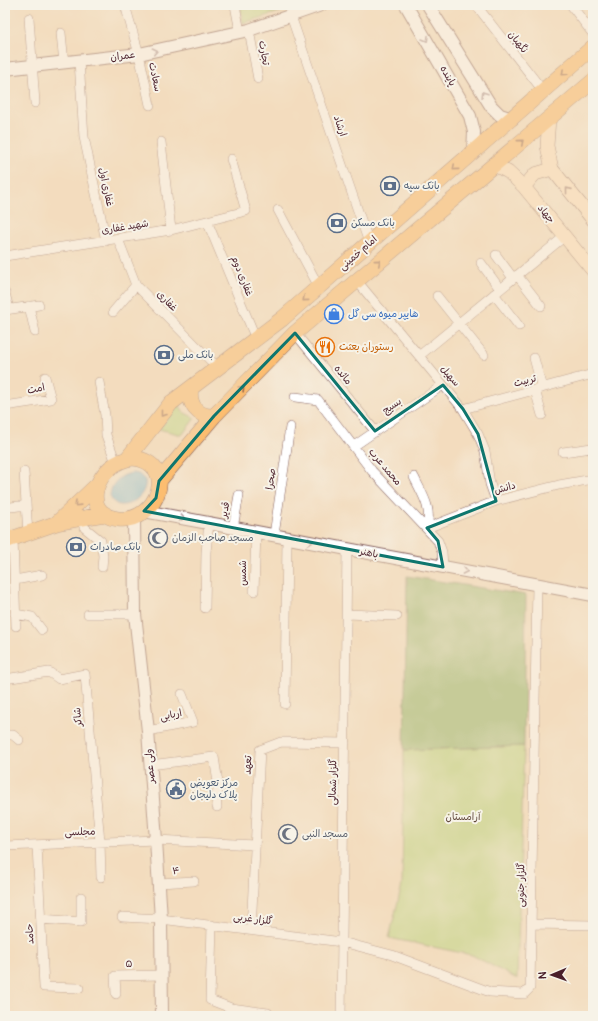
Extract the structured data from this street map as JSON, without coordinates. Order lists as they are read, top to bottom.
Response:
{
  "streets": {
    "main road": ["جهاد", "امام خمینی"],
    "street": [
      "نگهبان",
      "تجارت",
      "عمران",
      "پاینده",
      "سعادت",
      "ارشاد",
      "غفاری اول",
      "شهید غفاری",
      "غفاری دوم",
      "غفاری",
      "مائده",
      "سهیل",
      "تربیت",
      "امت",
      "بسیج",
      "محمد عرب",
      "صحرا",
      "دانش",
      "قدیر",
      "باهنر",
      "شمس",
      "اربابی",
      "شاکر",
      "تعهد",
      "ولی عصر",
      "گلزار شمالی",
      "مجلسی",
      "۴",
      "گلزار جنوبی",
      "گلزار غربی",
      "حامد",
      "۵"
    ]
  },
  "crossings": [
    ["نگهبان", "امام خمینی"],
    ["تجارت", "عمران"],
    ["عمران", "سعادت"],
    ["عمران", "ارشاد"],
    ["عمران", "غفاری اول"],
    ["پاینده", "امام خمینی"],
    ["ارشاد", "امام خمینی"],
    ["غفاری اول", "شهید غفاری"],
    ["جهاد", "امام خمینی"],
    ["شهید غفاری", "غفاری دوم"],
    ["شهید غفاری", "غفاری"],
    ["امام خمینی", "غفاری دوم"],
    ["امام خمینی", "غفاری"],
    ["امام خمینی", "مائده"],
    ["امام خمینی", "سهیل"],
    ["امام خمینی", "باهنر"],
    ["امام خمینی", "ولی عصر"],
    ["مائده", "بسیج"],
    ["سهیل", "تربیت"],
    ["سهیل", "بسیج"],
    ["سهیل", "دانش"],
    ["بسیج", "محمد عرب"],
    ["محمد عرب", "دانش"],
    ["محمد عرب", "باهنر"],
    ["صحرا", "باهنر"],
    ["قدیر", "باهنر"],
    ["باهنر", "شمس"],
    ["باهنر", "ولی عصر"],
    ["باهنر", "گلزار شمالی"],
    ["باهنر", "گلزار جنوبی"],
    ["اربابی", "ولی عصر"],
    ["شاکر", "مجلسی"],
    ["تعهد", "گلزار شمالی"],
    ["تعهد", "گلزار غربی"],
    ["ولی عصر", "مجلسی"],
    ["ولی عصر", "۴"],
    ["ولی عصر", "گلزار غربی"],
    ["ولی عصر", "۵"],
    ["گلزار شمالی", "گلزار جنوبی"],
    ["گلزار شمالی", "گلزار غربی"],
    ["مجلسی", "حامد"],
    ["گلزار جنوبی", "گلزار غربی"]
  ],
  "one_way": ["باهنر"],
  "parks": ["آرامستان"],
  "places": {
    "bank": [
      "بانک سپه",
      "بانک مسکن",
      "بانک ملی",
      "بانک صادرات"
    ],
    "shop": ["هایپر میوه سی گل"],
    "restaurant": ["رستوران بعثت"],
    "mosque": ["مسجد صاحب الزمان", "مسجد النبی"],
    "public building": ["مرکز تعویض پلاک دلیجان"]
  },
  "north": "left"
}
